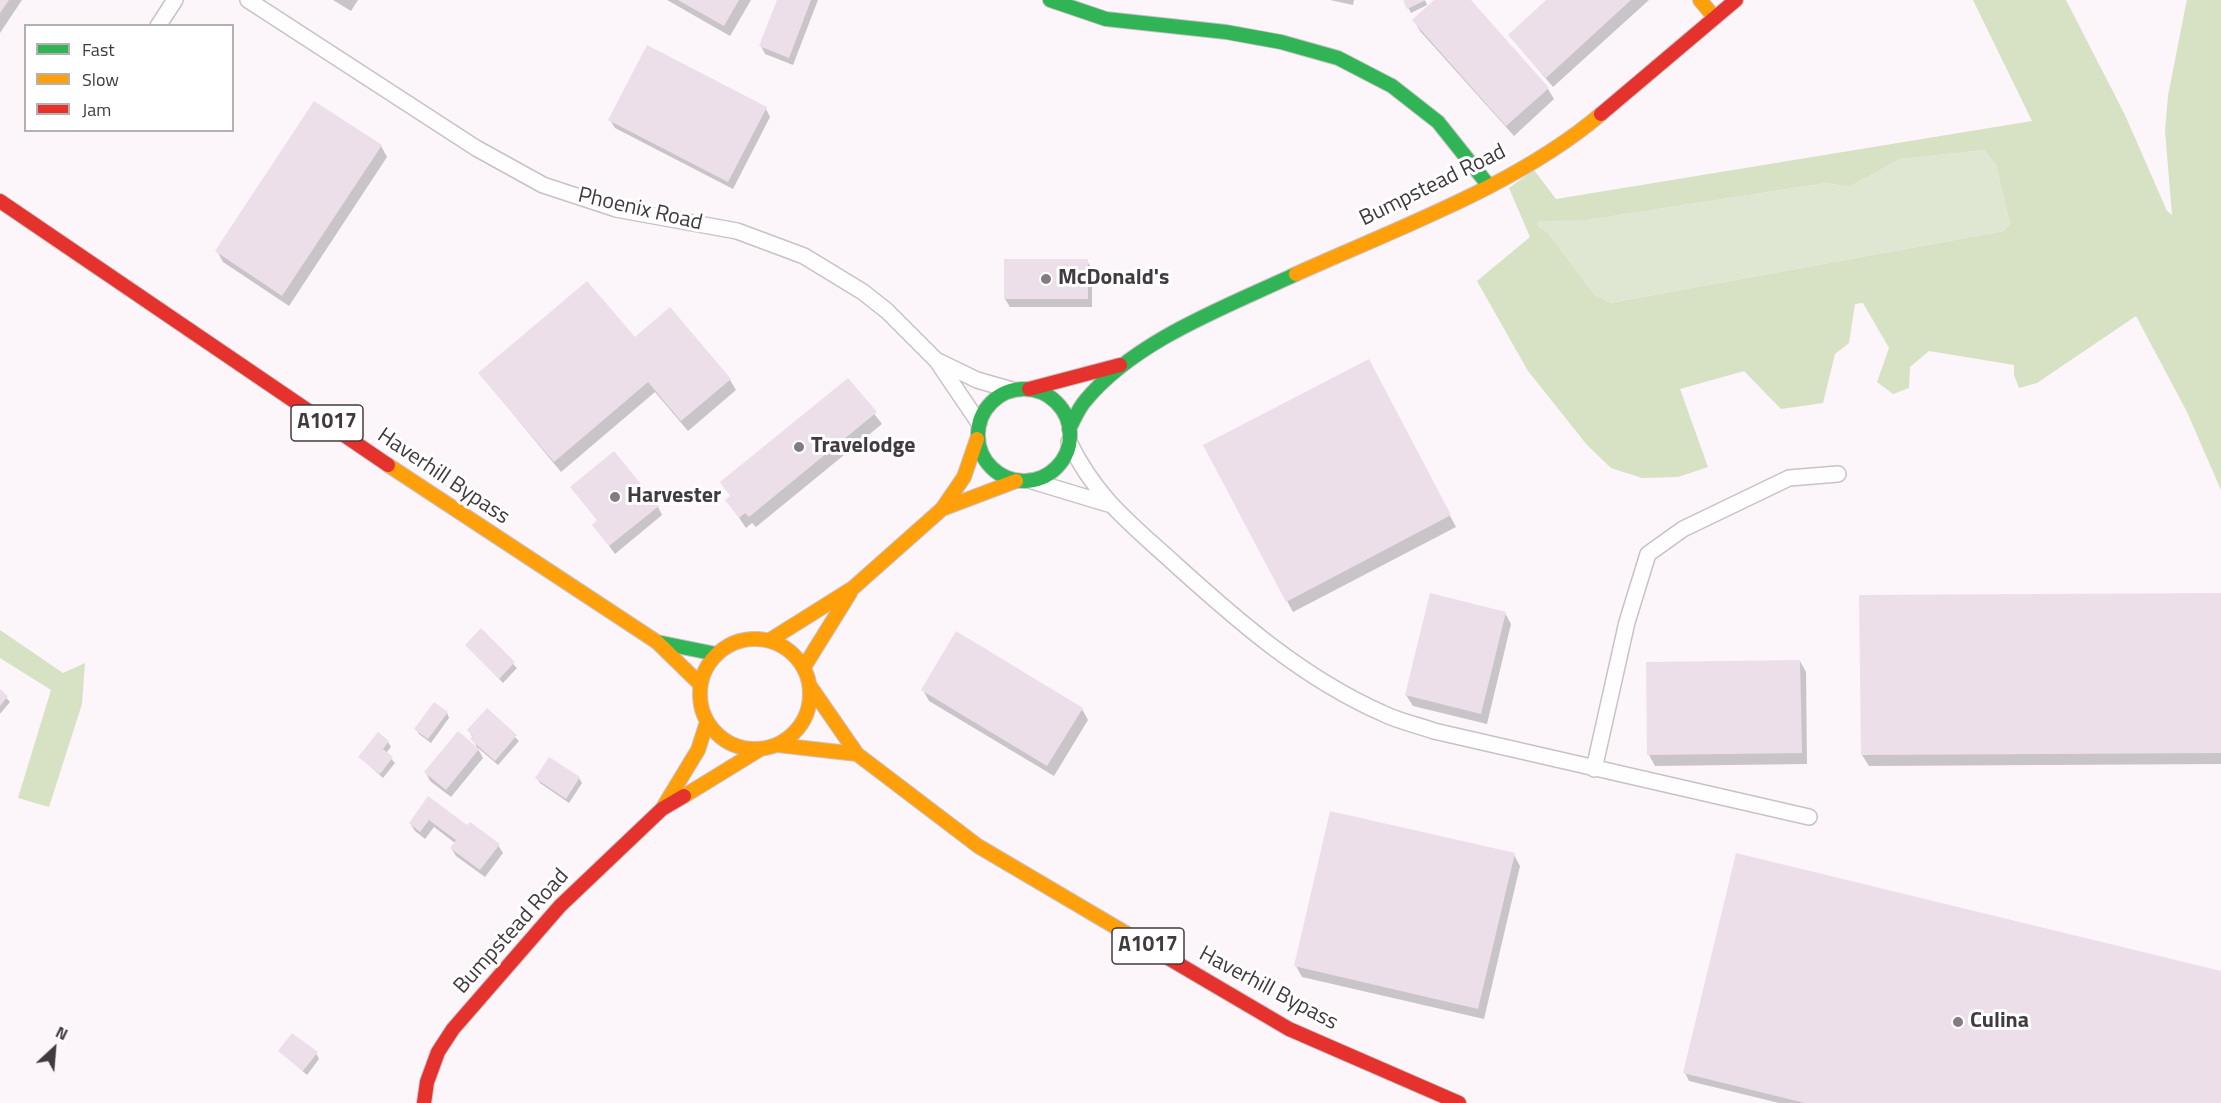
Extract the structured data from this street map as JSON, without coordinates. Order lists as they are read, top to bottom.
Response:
{
  "streets": {
    "main road": ["Bumpstead Road", "A1017", "Haverhill Bypass"],
    "street": ["Phoenix Road"]
  },
  "crossings": [
    ["Bumpstead Road", "Phoenix Road"],
    ["Bumpstead Road", "Haverhill Bypass"]
  ],
  "places": [
    "McDonald's",
    "Travelodge",
    "Harvester",
    "Culina"
  ],
  "legend": ["Fast", "Slow", "Jam"],
  "north": "top right"
}
